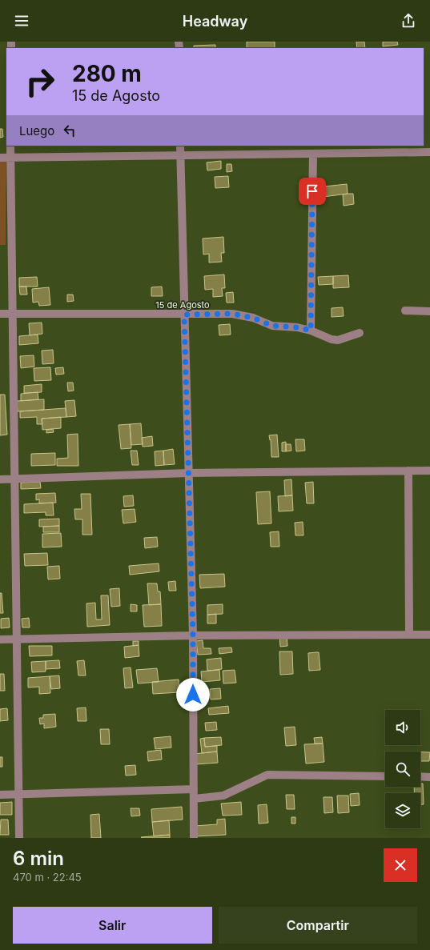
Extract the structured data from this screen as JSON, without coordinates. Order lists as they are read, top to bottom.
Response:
{
  "streets": {
    "street": ["15 de Agosto"]
  },
  "page": {
    "header": "Headway",
    "turn": ["280 m", "15 de Agosto"],
    "then": "Luego",
    "heading": ["6 min", "470 m · 22:45"],
    "buttons": ["Salir", "Compartir"]
  }
}
